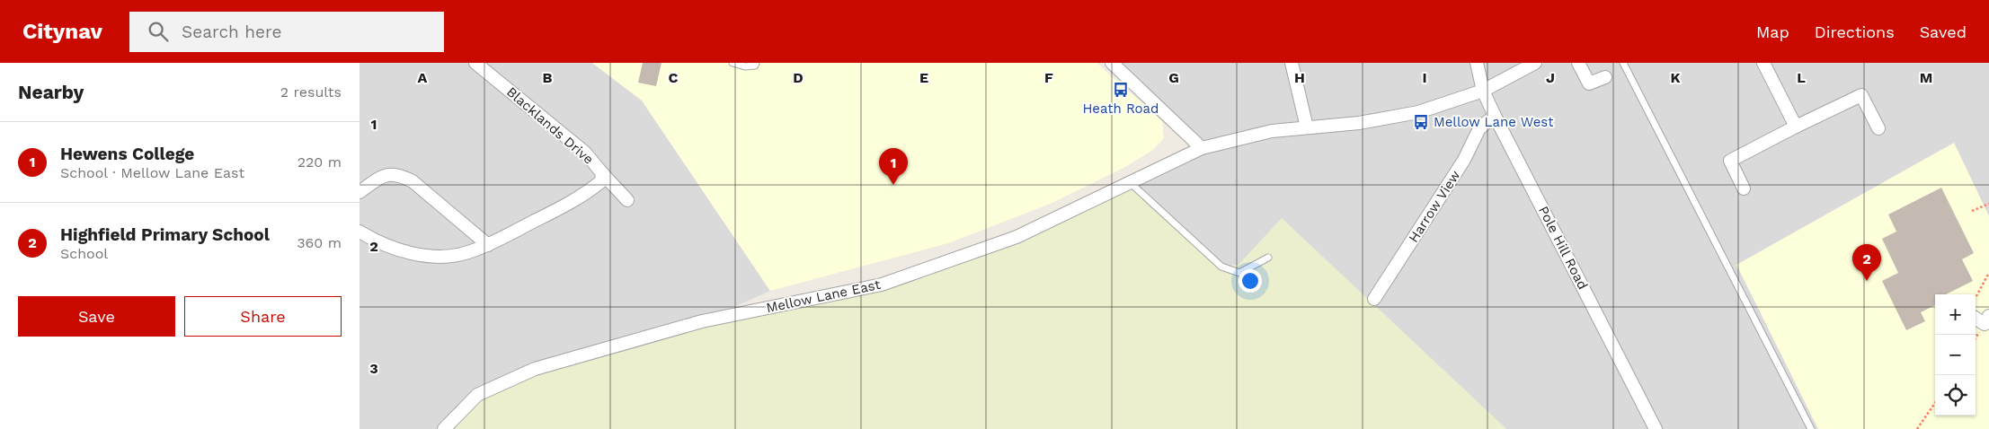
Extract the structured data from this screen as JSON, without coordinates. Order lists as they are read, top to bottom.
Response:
{
  "streets": {
    "street": [
      "Blacklands Drive",
      "Harrow View",
      "Pole Hill Road",
      "Mellow Lane East"
    ]
  },
  "crossings": [
    ["Harrow View", "Pole Hill Road"]
  ],
  "places": {
    "bus stop": ["Heath Road", "Mellow Lane West"]
  },
  "page": {
    "header": "Citynav",
    "search": "Search here",
    "nav": ["Map", "Directions", "Saved"],
    "heading": ["Nearby", "2 results"],
    "list": [
      {
        "mark": "1",
        "name": "Hewens College",
        "note": "School · Mellow Lane East",
        "value": "220 m"
      },
      {
        "mark": "2",
        "name": "Highfield Primary School",
        "note": "School",
        "value": "360 m"
      }
    ],
    "pins": ["1", "2"],
    "buttons": ["Save", "Share"],
    "map_buttons": ["+", "−"]
  },
  "grid": {
    "columns": [
      "A",
      "B",
      "C",
      "D",
      "E",
      "F",
      "G",
      "H",
      "I",
      "J",
      "K",
      "L",
      "M"
    ],
    "rows": ["1", "2", "3"]
  }
}
